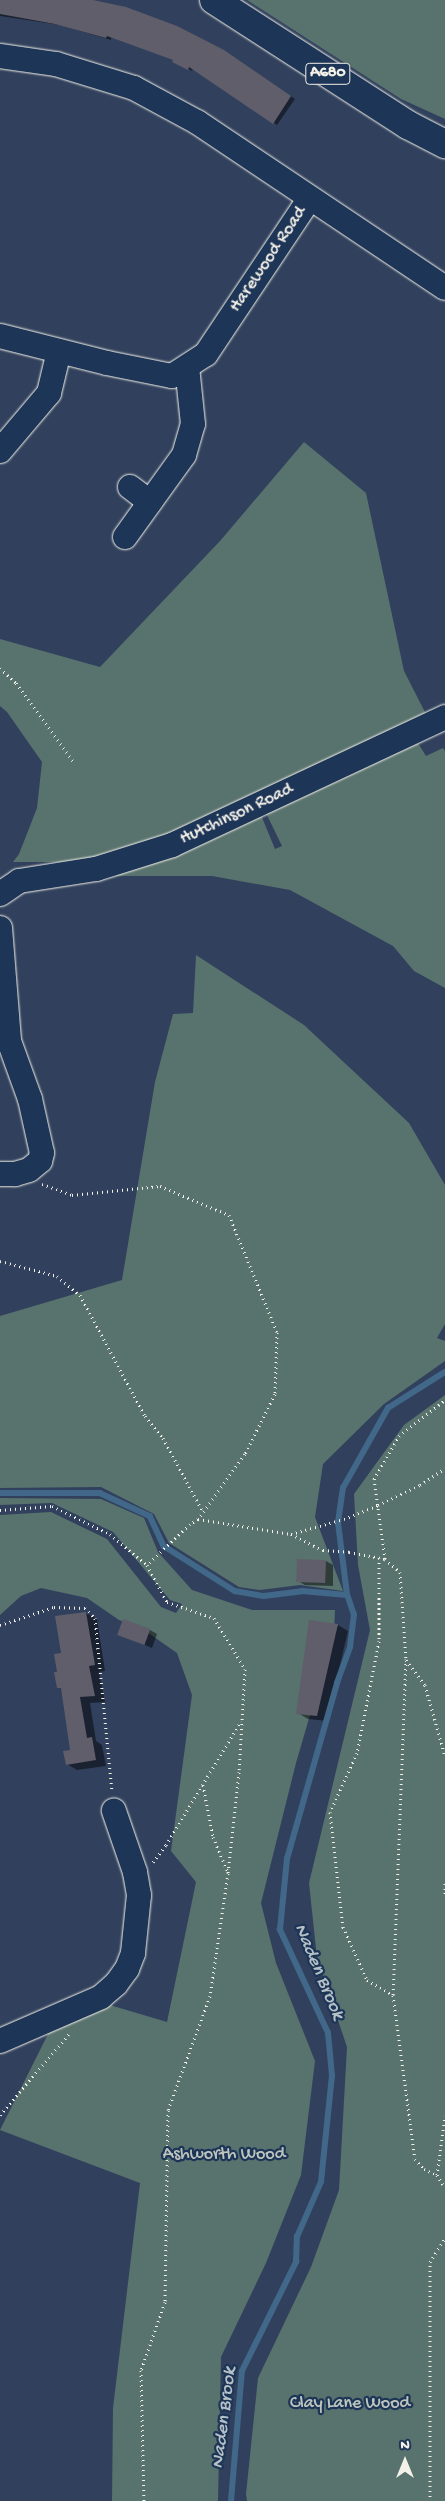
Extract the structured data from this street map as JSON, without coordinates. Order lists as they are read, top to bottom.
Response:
{
  "streets": {
    "main road": ["A680"],
    "street": ["Harewood Road", "Hutchinson Road"]
  },
  "water": ["Naden Brook"],
  "parks": ["Ashworth Wood", "Clay Lane Wood"],
  "north": "top"
}
